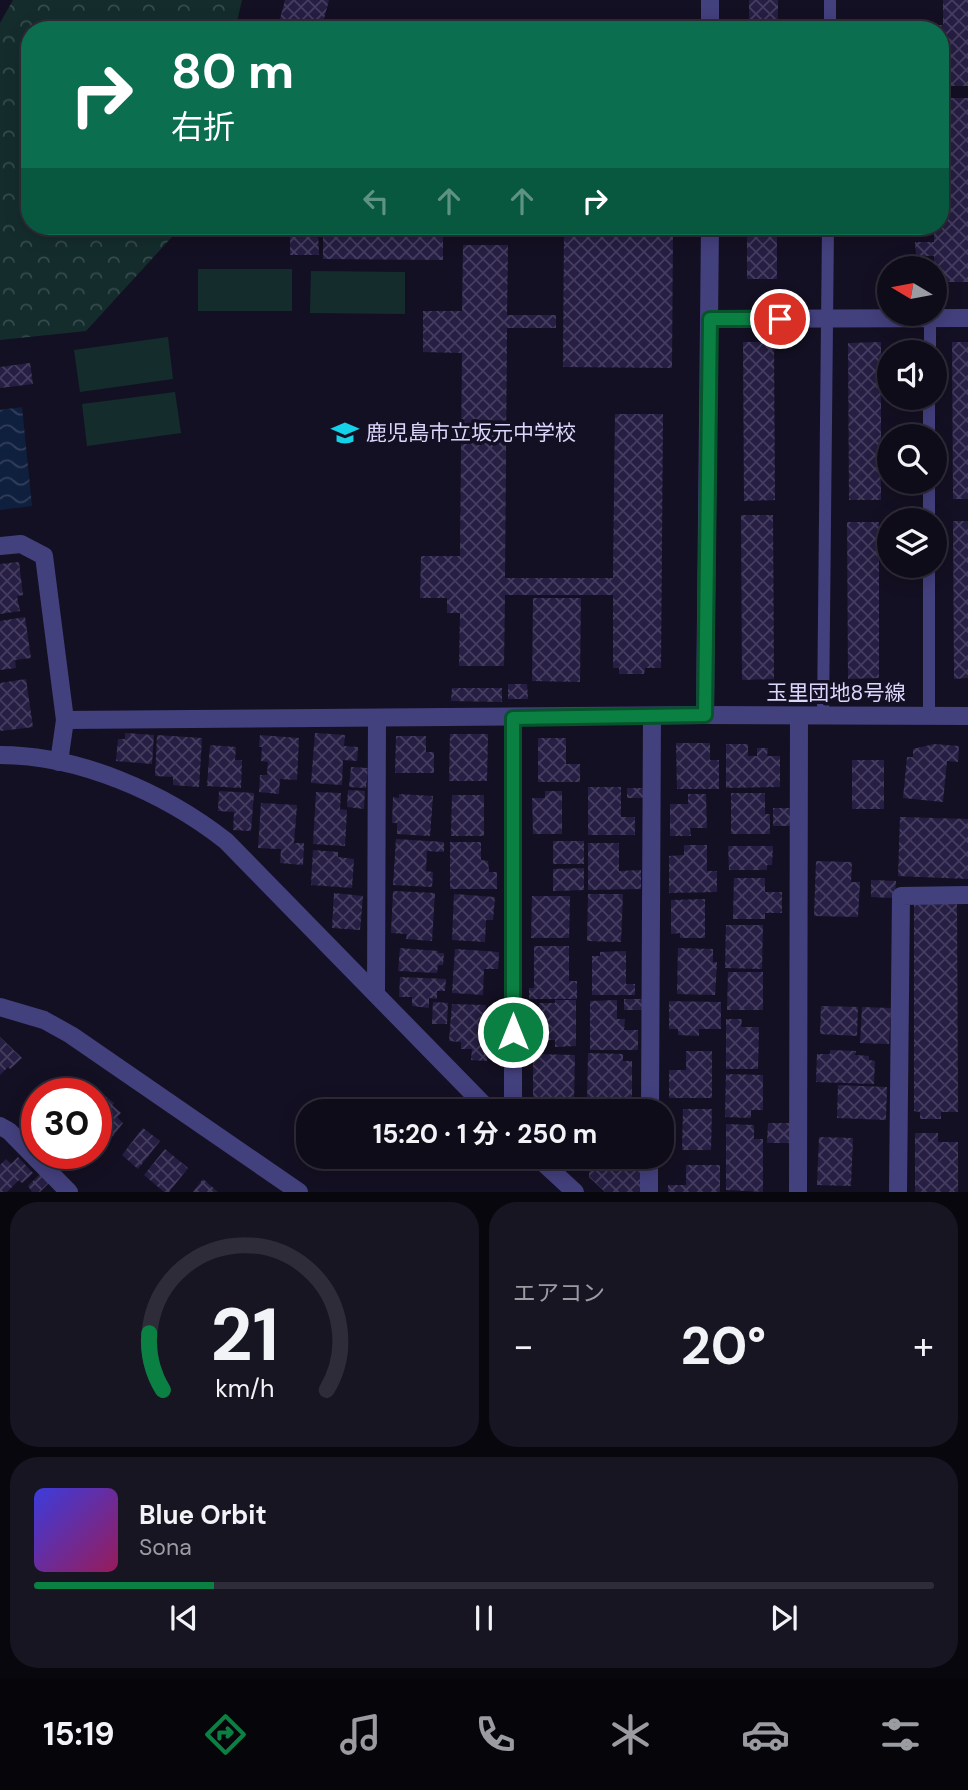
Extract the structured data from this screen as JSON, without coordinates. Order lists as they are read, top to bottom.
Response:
{
  "streets": {
    "street": ["玉里団地8号線"]
  },
  "places": {
    "school or university": ["鹿児島市立坂元中学校"]
  },
  "north": "left",
  "page": {
    "turn": ["80 m", "右折"],
    "limit": "30",
    "trip": "15:20 · 1 分 · 250 m",
    "tile": "エアコン",
    "heat": ["−", "20°", "+"],
    "song": ["Blue Orbit", "Sona"],
    "tabs": "15:19",
    "gauge": ["21", "km/h"]
  }
}
